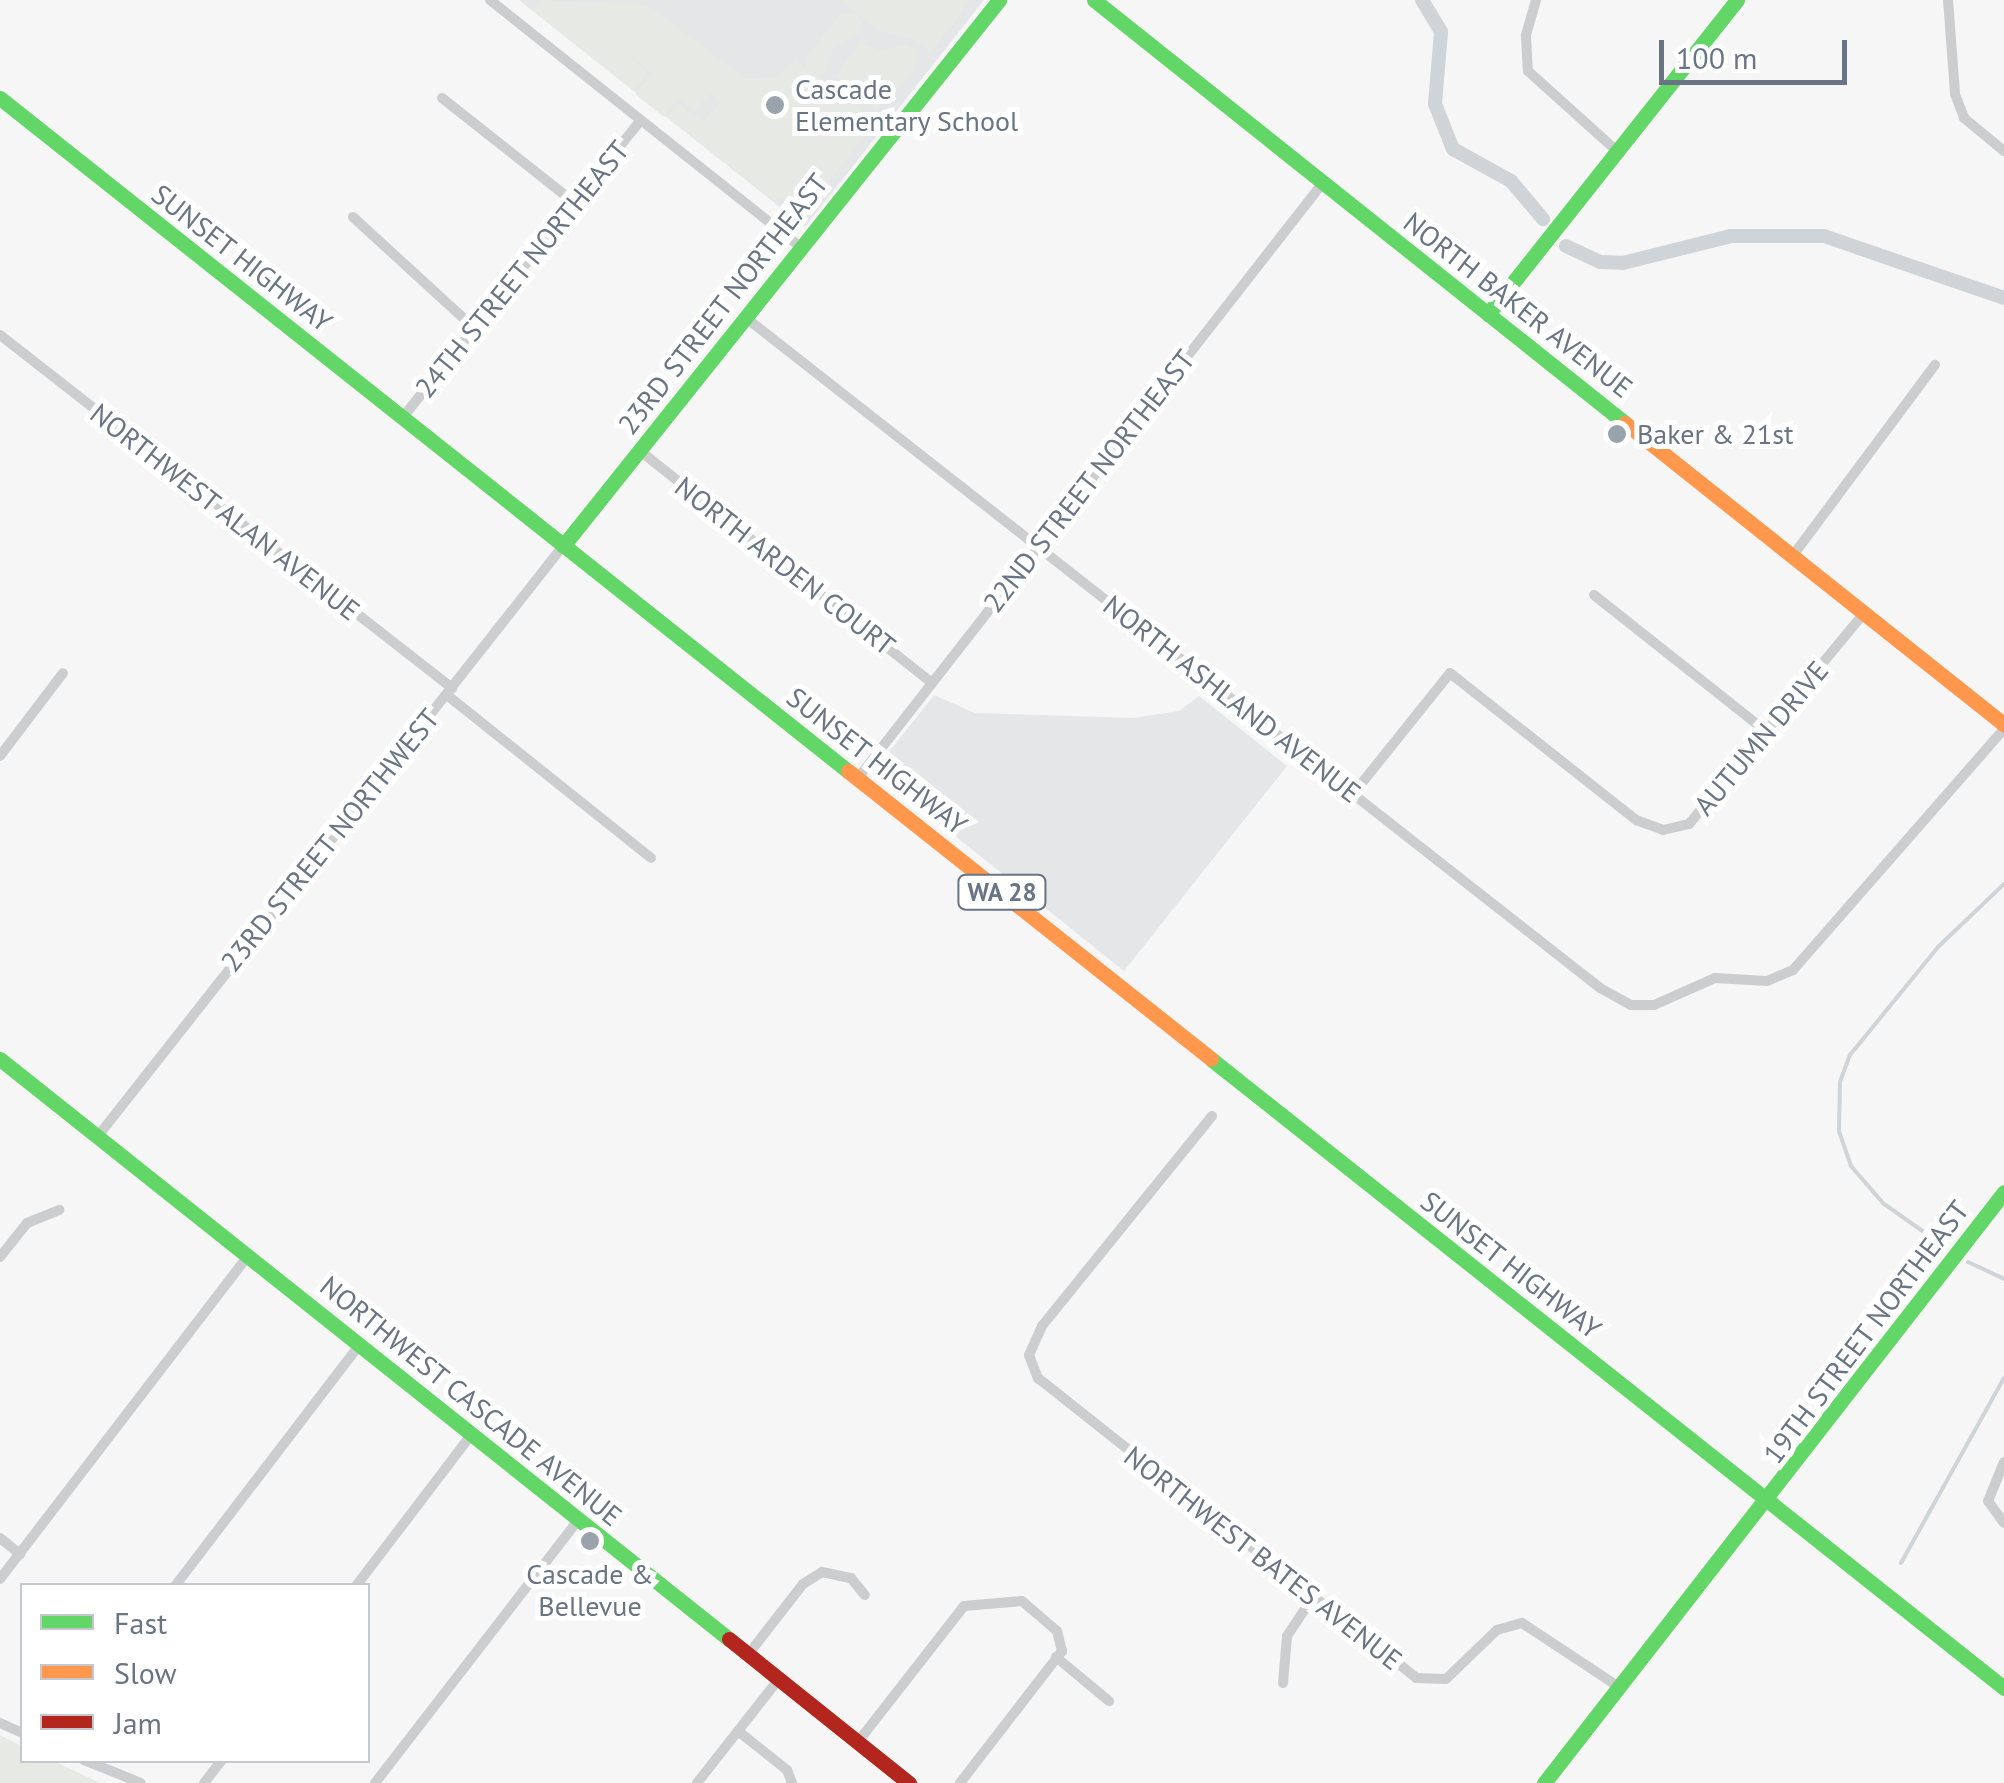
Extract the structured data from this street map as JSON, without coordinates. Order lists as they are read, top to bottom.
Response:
{
  "streets": {
    "main road": [
      "SUNSET HIGHWAY",
      "23RD STREET NORTHEAST",
      "NORTH BAKER AVENUE",
      "WA 28",
      "19TH STREET NORTHEAST",
      "NORTHWEST CASCADE AVENUE"
    ],
    "street": [
      "24TH STREET NORTHEAST",
      "22ND STREET NORTHEAST",
      "NORTHWEST ALAN AVENUE",
      "NORTH ARDEN COURT",
      "NORTH ASHLAND AVENUE",
      "AUTUMN DRIVE",
      "23RD STREET NORTHWEST",
      "NORTHWEST BATES AVENUE"
    ]
  },
  "crossings": [
    ["SUNSET HIGHWAY", "24TH STREET NORTHEAST"],
    ["SUNSET HIGHWAY", "23RD STREET NORTHEAST"],
    ["SUNSET HIGHWAY", "22ND STREET NORTHEAST"],
    ["SUNSET HIGHWAY", "23RD STREET NORTHWEST"],
    ["SUNSET HIGHWAY", "19TH STREET NORTHEAST"],
    ["23RD STREET NORTHEAST", "NORTH ARDEN COURT"],
    ["23RD STREET NORTHEAST", "NORTH ASHLAND AVENUE"],
    ["23RD STREET NORTHEAST", "23RD STREET NORTHWEST"],
    ["NORTH BAKER AVENUE", "22ND STREET NORTHEAST"],
    ["NORTH BAKER AVENUE", "NORTH ASHLAND AVENUE"],
    ["NORTH BAKER AVENUE", "AUTUMN DRIVE"],
    ["22ND STREET NORTHEAST", "NORTH ARDEN COURT"],
    ["22ND STREET NORTHEAST", "NORTH ASHLAND AVENUE"],
    ["NORTHWEST ALAN AVENUE", "23RD STREET NORTHWEST"],
    ["NORTH ASHLAND AVENUE", "AUTUMN DRIVE"],
    ["23RD STREET NORTHWEST", "NORTHWEST CASCADE AVENUE"],
    ["19TH STREET NORTHEAST", "NORTHWEST BATES AVENUE"]
  ],
  "places": ["Cascade Elementary School", "Baker & 21st", "Cascade & Bellevue"],
  "legend": ["Fast", "Slow", "Jam"],
  "scale_bar": "100 m"
}
